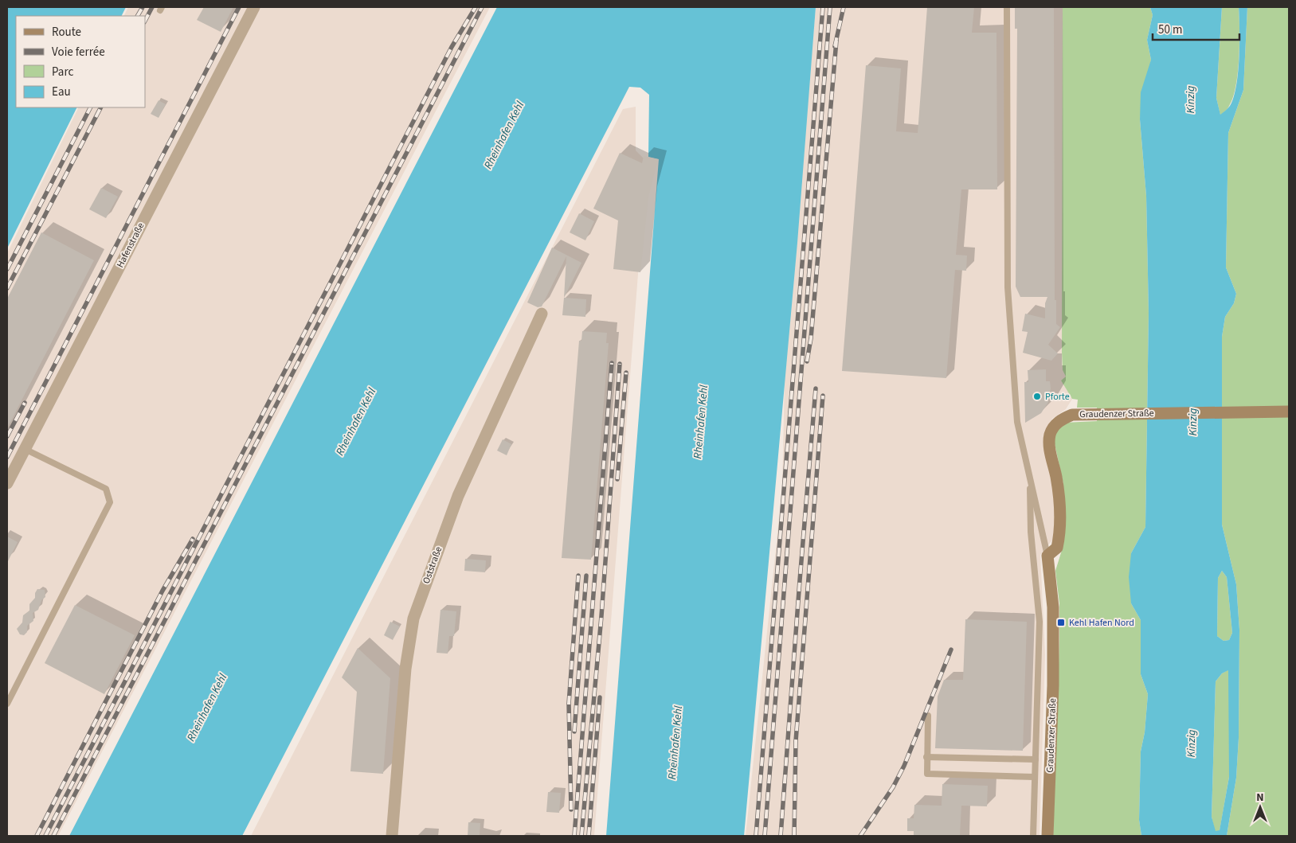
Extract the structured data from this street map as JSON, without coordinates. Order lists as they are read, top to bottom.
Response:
{
  "streets": {
    "street": ["Hafenstraße", "Graudenzer Straße", "Oststraße"]
  },
  "water": ["Kinzig", "Rheinhafen Kehl"],
  "places": {
    "other": ["Pforte"],
    "transit": ["Kehl Hafen Nord"]
  },
  "legend": [
    "Route",
    "Voie ferrée",
    "Parc",
    "Eau"
  ],
  "scale_bar": "50 m",
  "north": "top"
}
